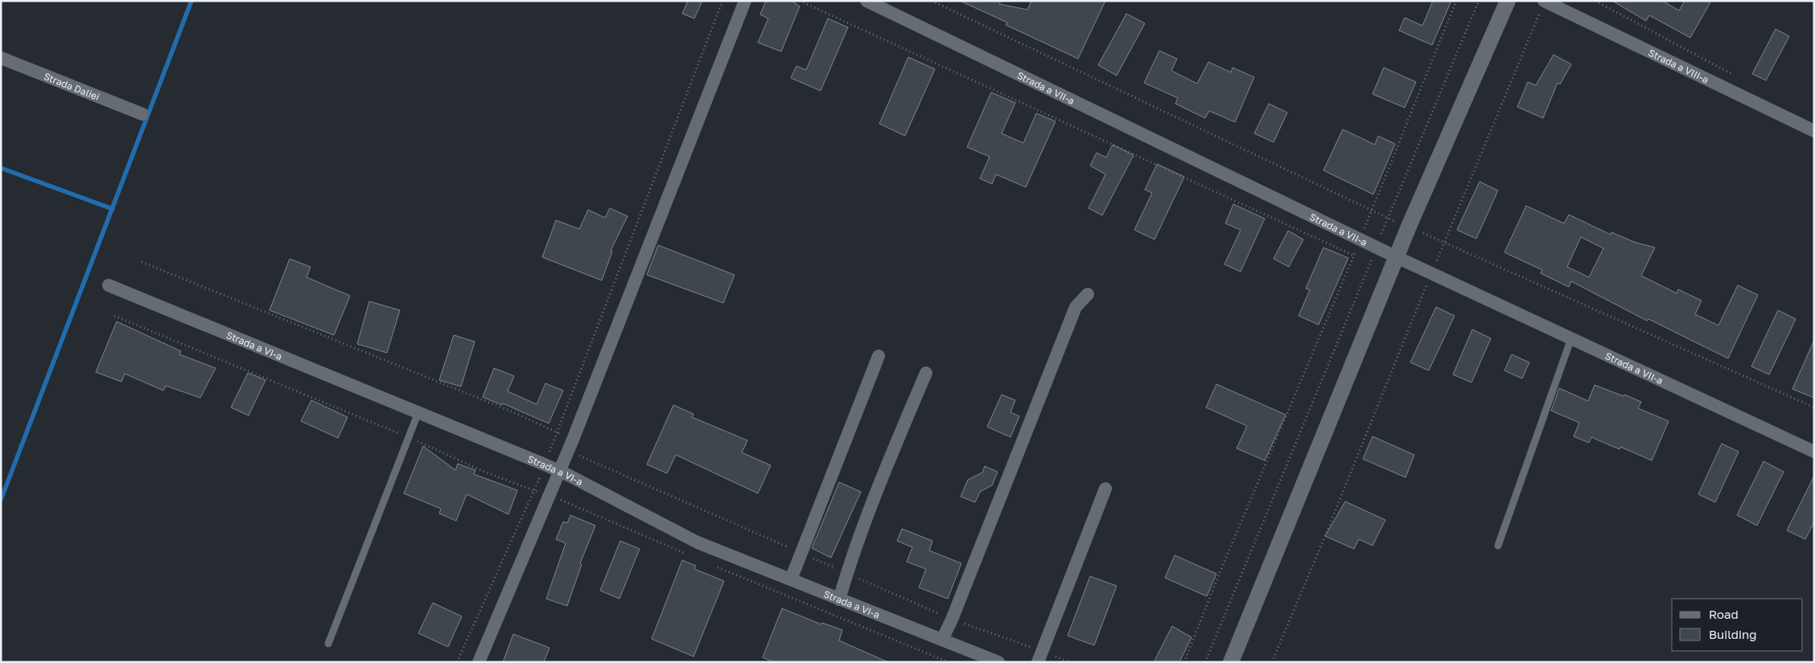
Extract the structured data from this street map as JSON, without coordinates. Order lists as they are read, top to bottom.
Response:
{
  "streets": {
    "street": [
      "Strada a VIII-a",
      "Strada Daliei",
      "Strada a VII-a",
      "Strada a VI-a"
    ]
  },
  "legend": ["Road", "Building"]
}
